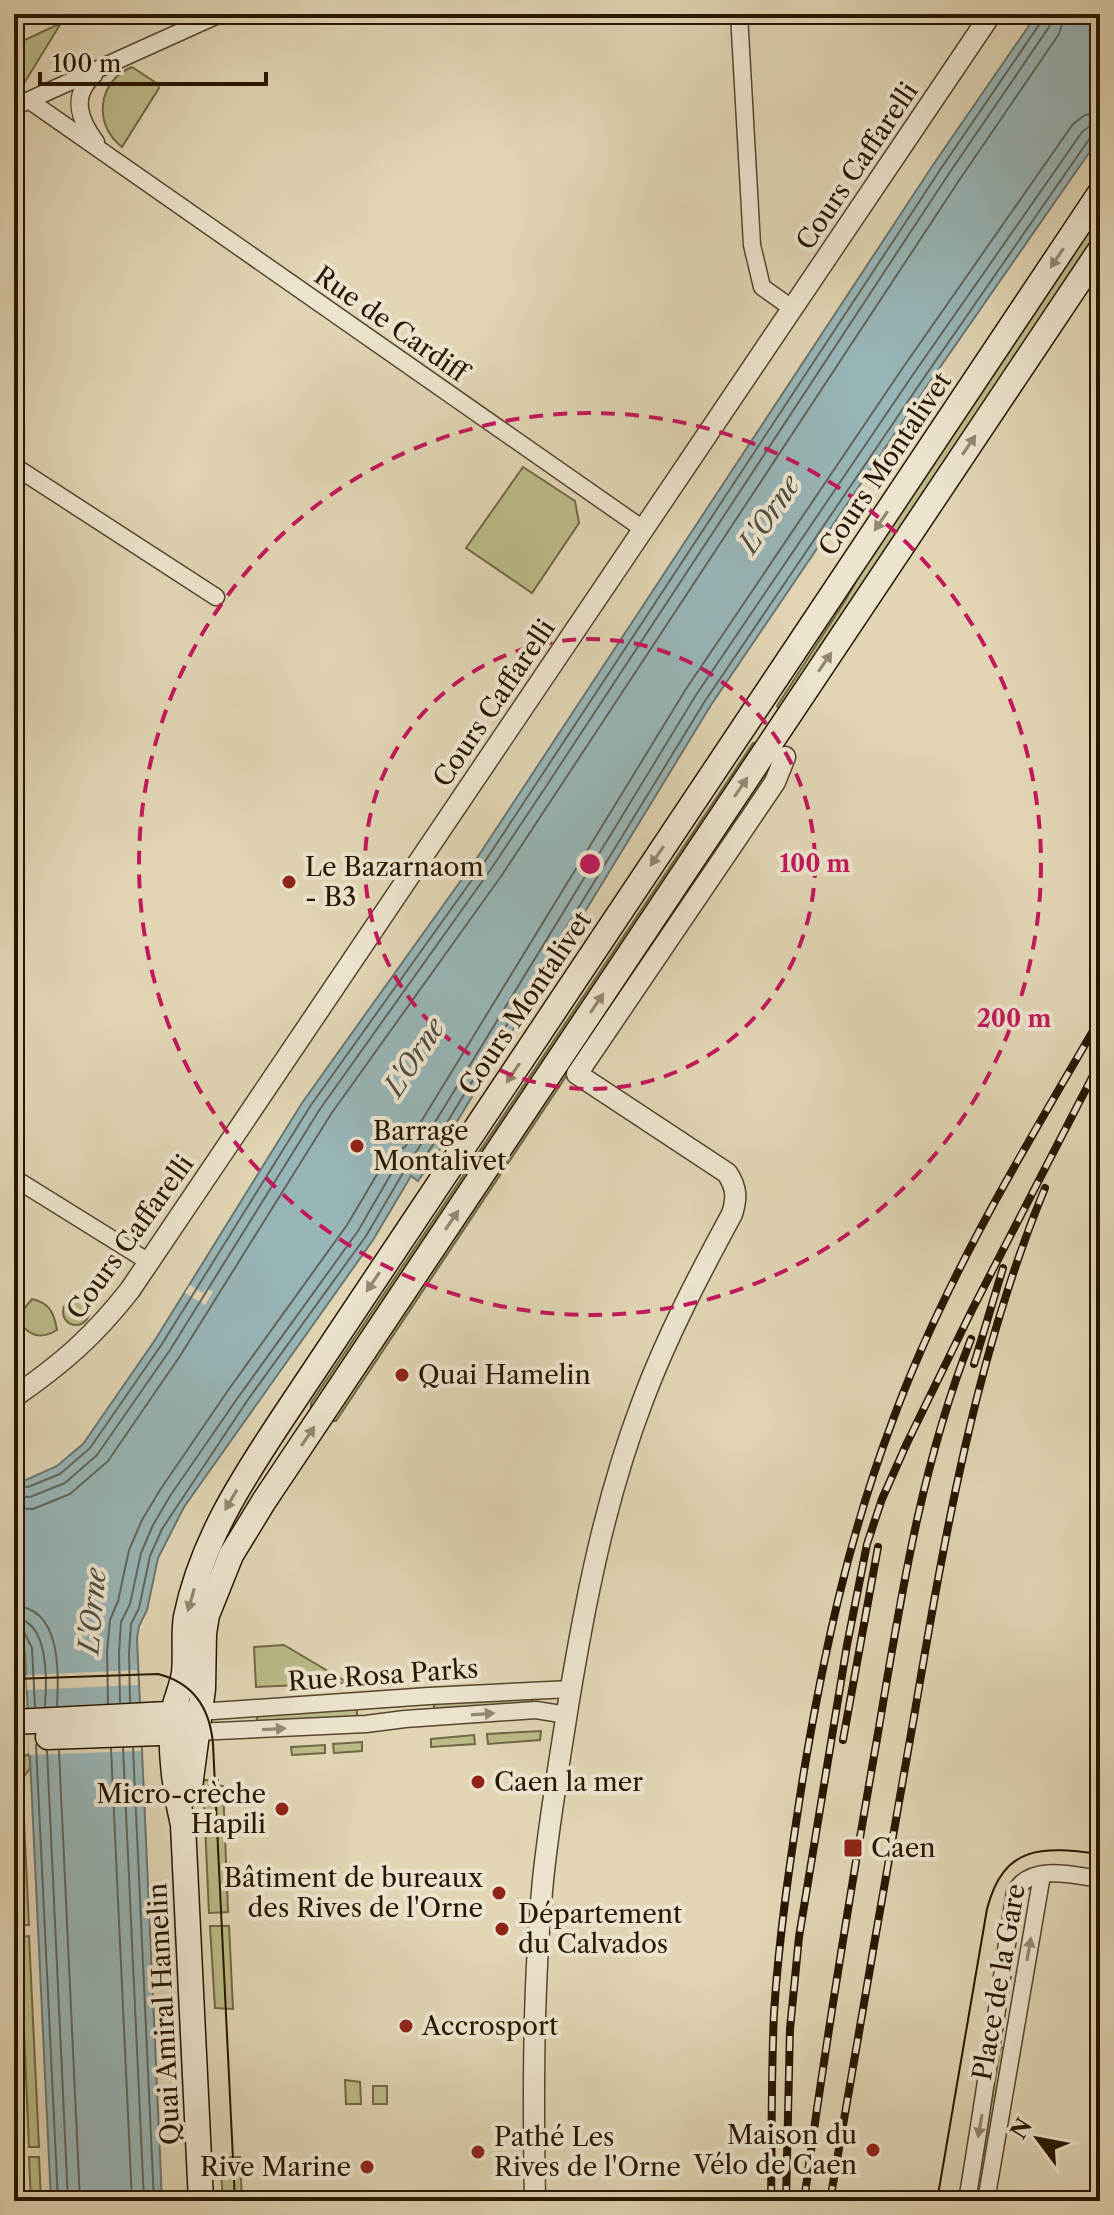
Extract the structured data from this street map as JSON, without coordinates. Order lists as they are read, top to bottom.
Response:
{
  "streets": {
    "main road": ["Cours Montalivet", "Quai Amiral Hamelin"],
    "street": [
      "Cours Caffarelli",
      "Rue de Cardiff",
      "Rue Rosa Parks",
      "Place de la Gare"
    ]
  },
  "crossings": [
    ["Cours Caffarelli", "Rue de Cardiff"],
    ["Cours Montalivet", "Rue Rosa Parks"],
    ["Cours Montalivet", "Quai Amiral Hamelin"],
    ["Rue Rosa Parks", "Quai Amiral Hamelin"]
  ],
  "water": ["L'Orne"],
  "places": {
    "other": [
      "Le Bazarnaom - B3",
      "Barrage Montalivet",
      "Quai Hamelin",
      "Caen la mer",
      "Micro-crèche Hapili",
      "Bâtiment de bureaux des Rives de l'Orne",
      "Département du Calvados",
      "Accrosport",
      "Maison du Vélo de Caen",
      "Pathé Les Rives de l'Orne",
      "Rive Marine"
    ],
    "transit": ["Caen"]
  },
  "scale_bar": "100 m",
  "north": "top left",
  "rings": ["100 m", "200 m"]
}
